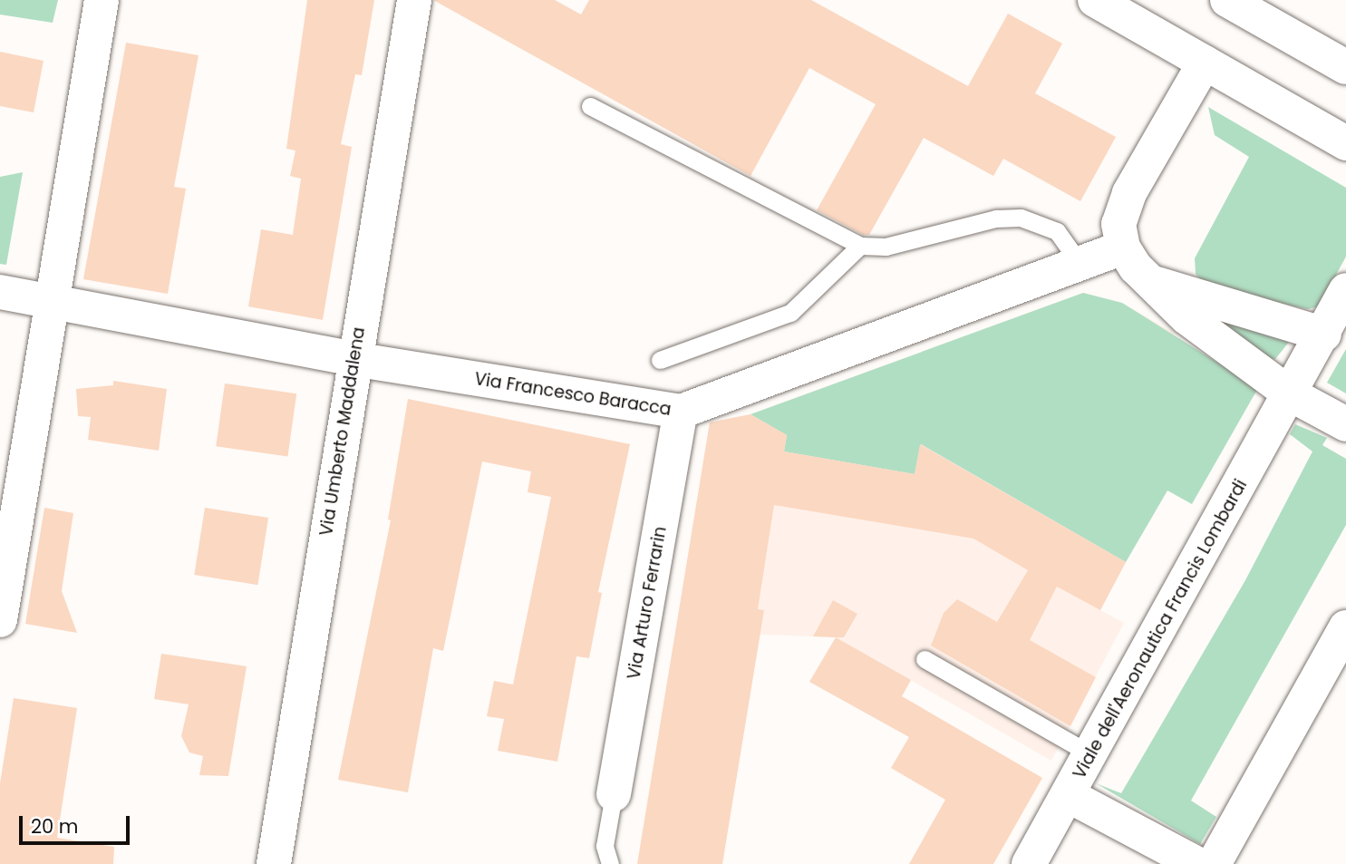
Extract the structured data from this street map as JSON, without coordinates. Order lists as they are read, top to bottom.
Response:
{
  "streets": {
    "street": [
      "Via Francesco Baracca",
      "Via Umberto Maddalena",
      "Via Arturo Ferrarin",
      "Viale dell'Aeronautica Francis Lombardi"
    ]
  },
  "crossings": [
    ["Via Francesco Baracca", "Via Umberto Maddalena"],
    ["Via Francesco Baracca", "Via Arturo Ferrarin"]
  ],
  "scale_bar": "20 m"
}
